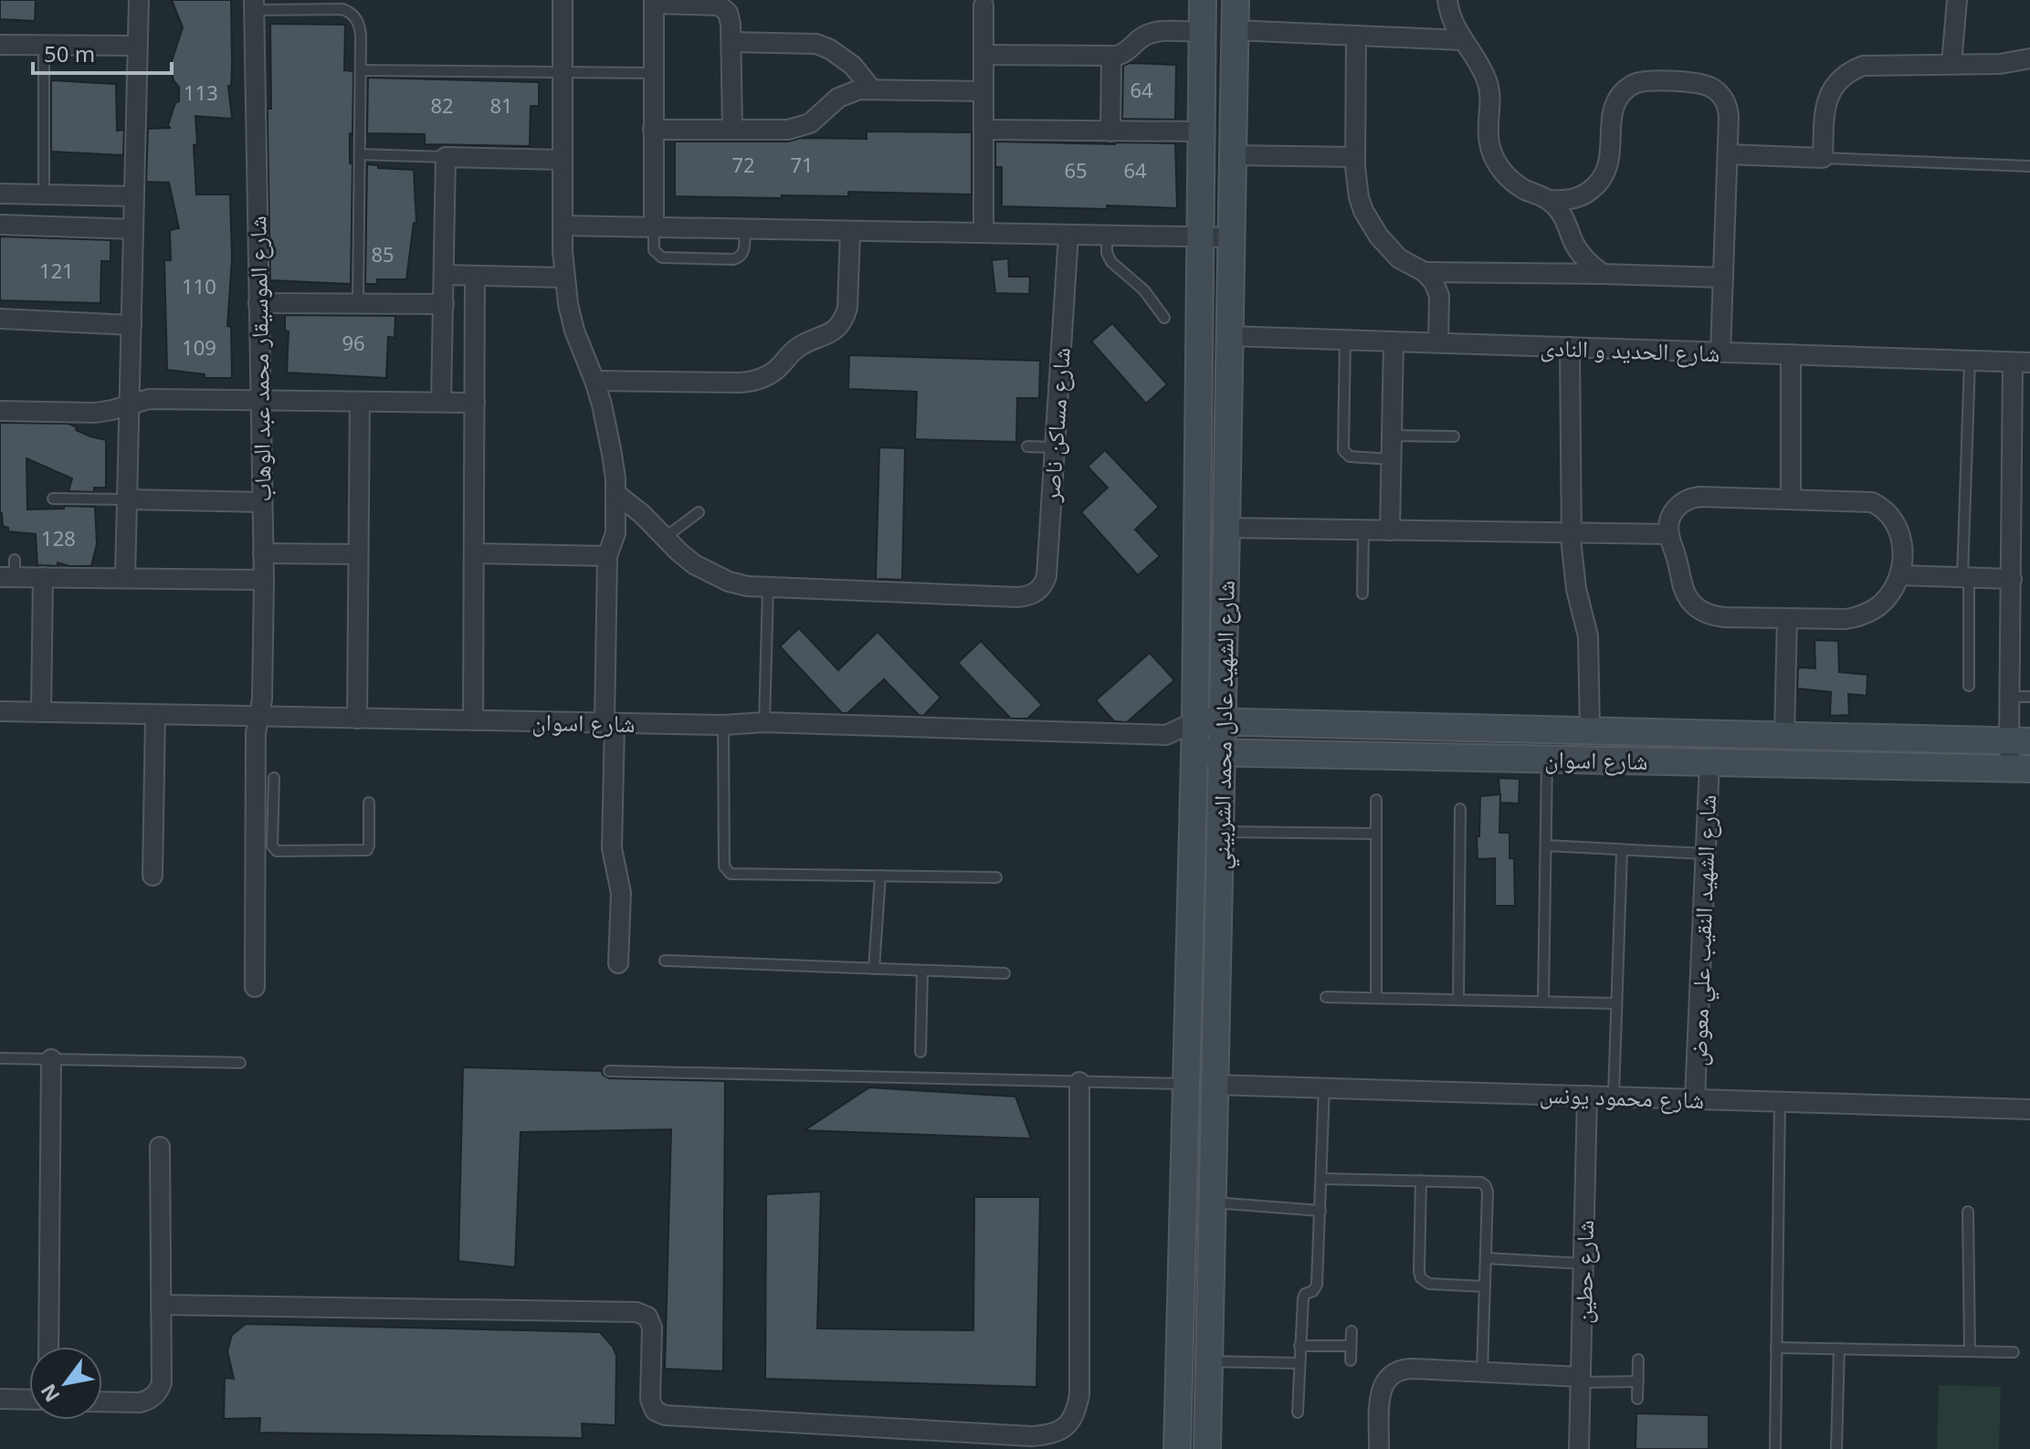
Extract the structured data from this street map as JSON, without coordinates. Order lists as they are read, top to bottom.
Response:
{
  "streets": {
    "street": [
      "شارع الحديد و النادى",
      "شارع الموسيقار محمد عبد الوهاب",
      "شارع مساكن ناصر",
      "شارع اسوان",
      "شارع الشهيد عادل محمد الشربيني",
      "شارع الشهيد النقيب علي معوض",
      "شارع محمود يونس",
      "شارع حطين"
    ]
  },
  "crossings": [
    ["شارع الحديد و النادى", "شارع الشهيد عادل محمد الشربيني"],
    ["شارع الموسيقار محمد عبد الوهاب", "شارع اسوان"],
    ["شارع اسوان", "شارع الشهيد عادل محمد الشربيني"],
    ["شارع اسوان", "شارع الشهيد النقيب علي معوض"],
    ["شارع الشهيد عادل محمد الشربيني", "شارع محمود يونس"],
    ["شارع الشهيد النقيب علي معوض", "شارع محمود يونس"],
    ["شارع محمود يونس", "شارع حطين"]
  ],
  "house_numbers": [
    "64",
    "113",
    "82",
    "81",
    "72",
    "71",
    "65",
    "64",
    "85",
    "121",
    "110",
    "96",
    "109",
    "128"
  ],
  "scale_bar": "50 m",
  "north": "bottom left"
}
